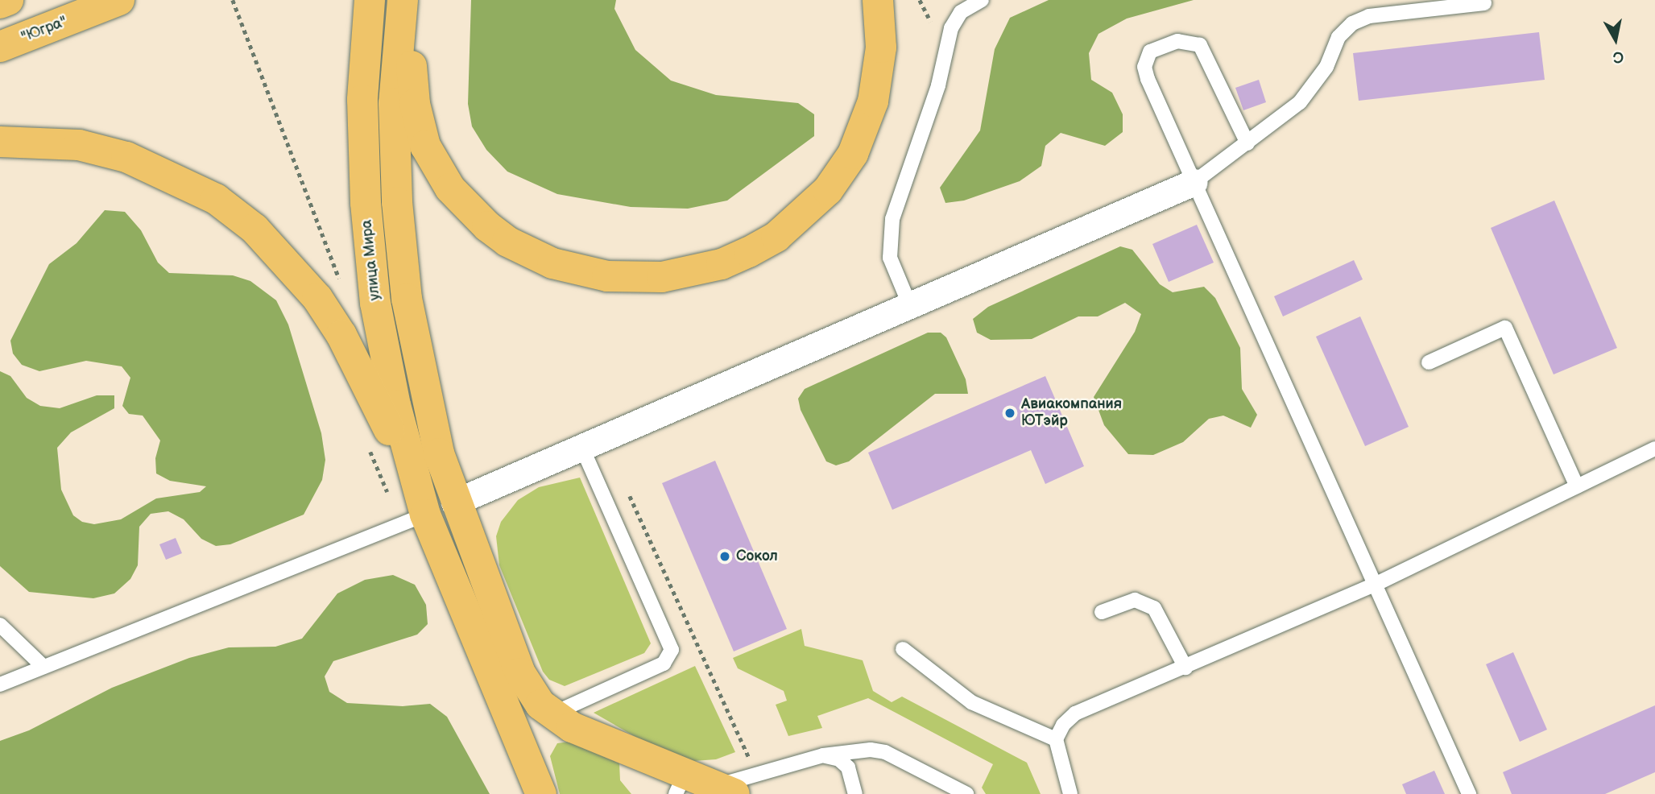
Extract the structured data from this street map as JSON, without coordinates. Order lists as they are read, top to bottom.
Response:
{
  "streets": {
    "main road": ["\"Югра\"", "улица Мира"]
  },
  "places": ["Авиакомпания ЮТэйр", "Сокол"],
  "north": "bottom"
}
